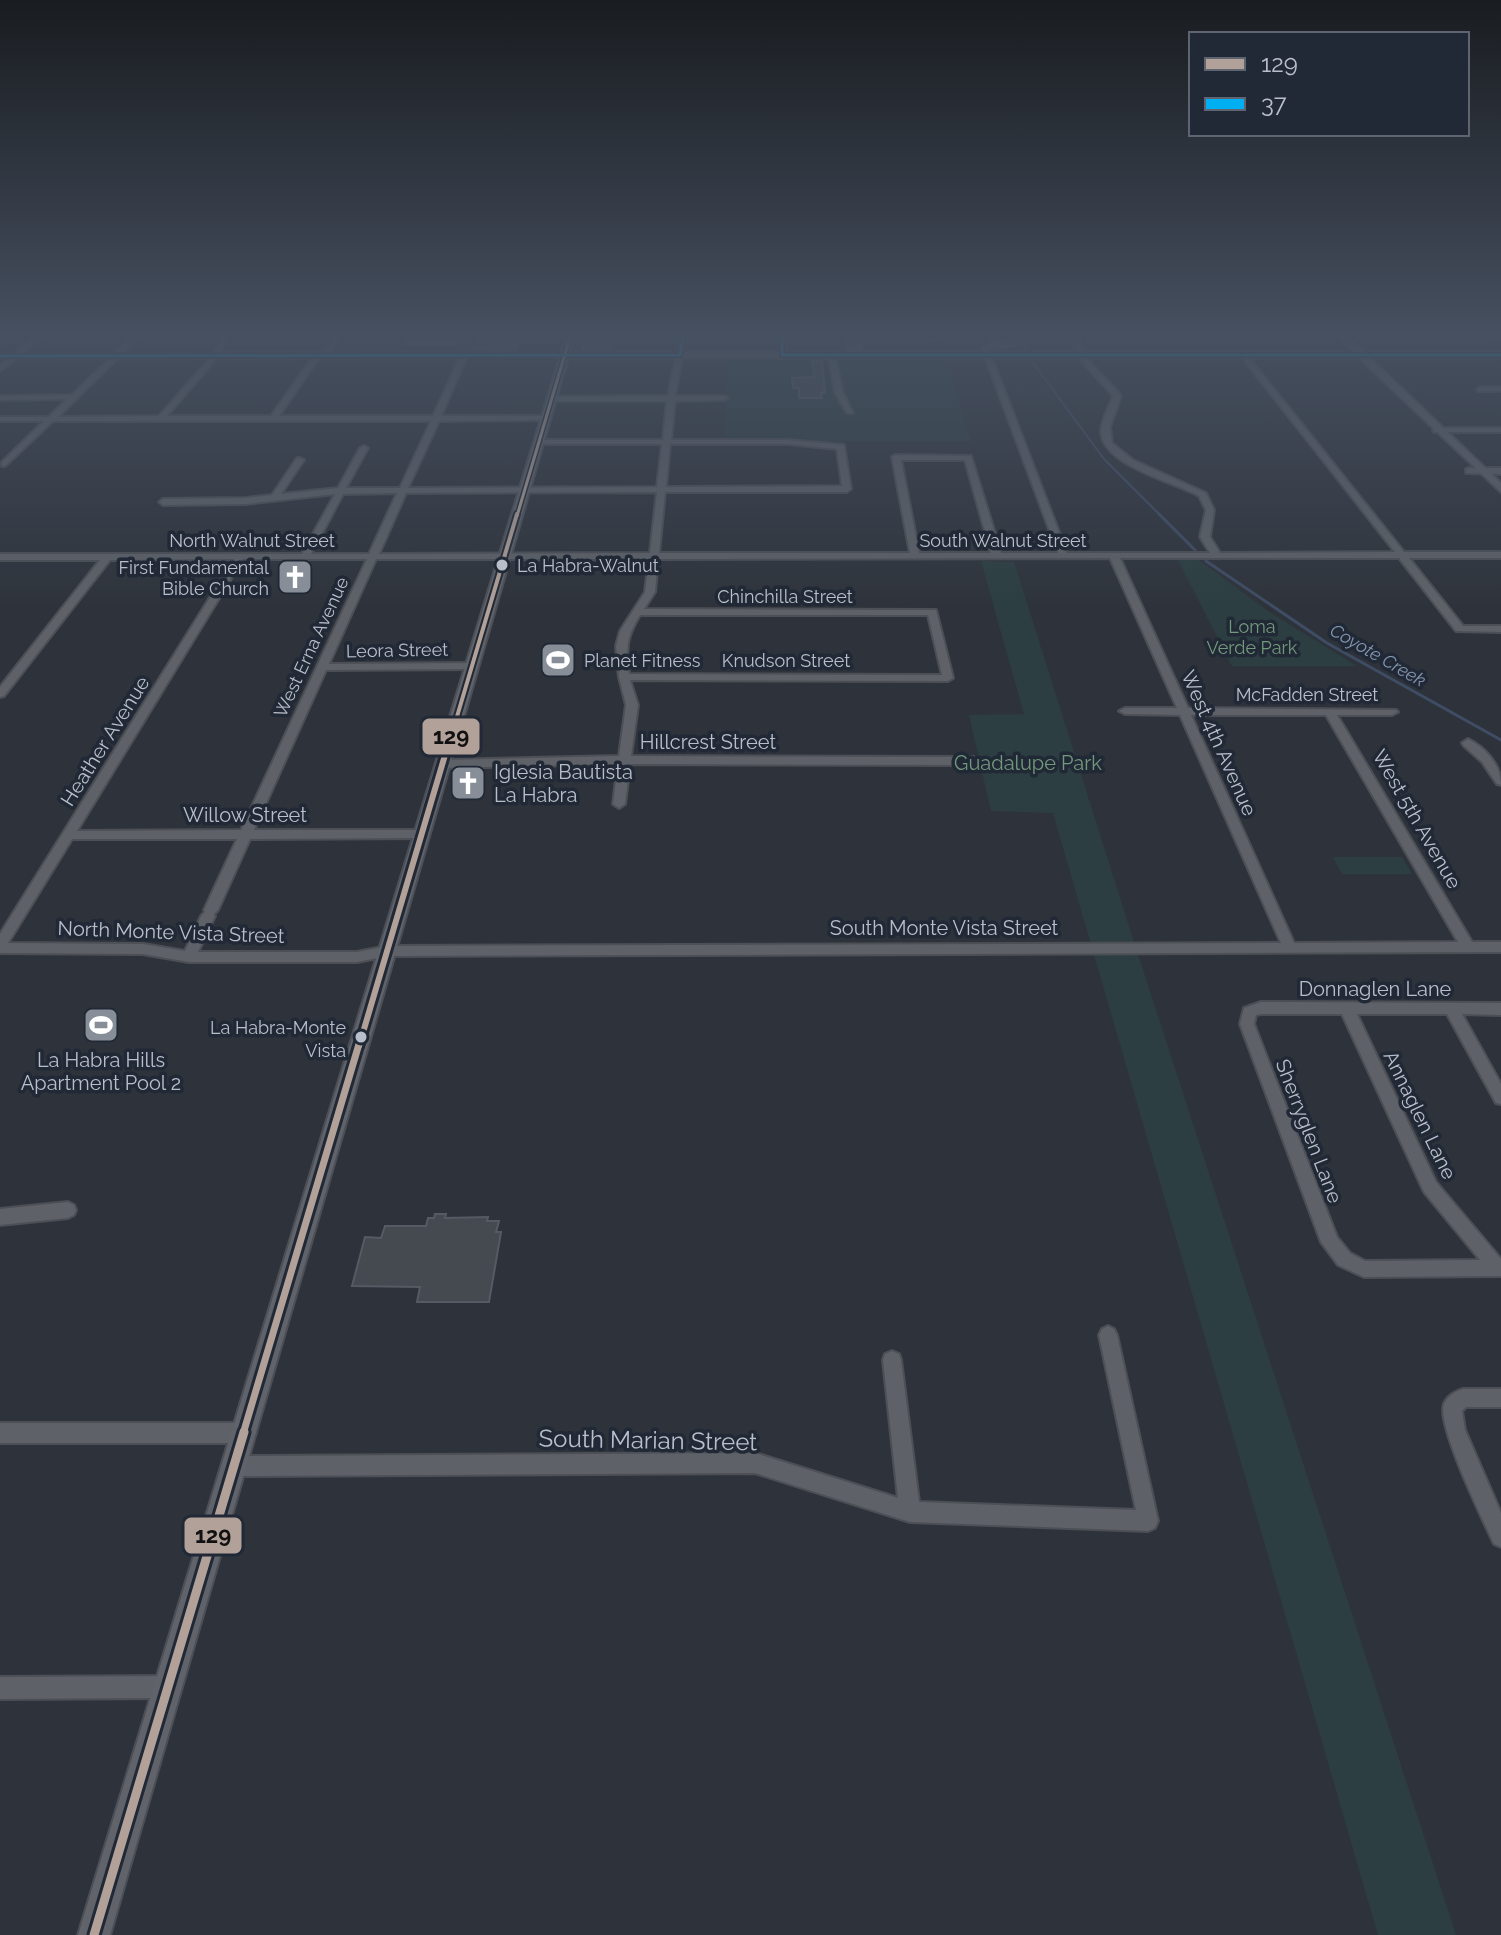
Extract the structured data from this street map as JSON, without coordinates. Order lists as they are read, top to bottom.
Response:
{
  "streets": {
    "street": [
      "North Walnut Street",
      "South Walnut Street",
      "Chinchilla Street",
      "West Erna Avenue",
      "Leora Street",
      "Knudson Street",
      "McFadden Street",
      "Heather Avenue",
      "Hillcrest Street",
      "West 4th Avenue",
      "Willow Street",
      "West 5th Avenue",
      "South Monte Vista Street",
      "North Monte Vista Street",
      "Donnaglen Lane",
      "Annaglen Lane",
      "Sherryglen Lane",
      "South Marian Street"
    ]
  },
  "crossings": [
    ["North Walnut Street", "South Walnut Street"],
    ["North Walnut Street", "West Erna Avenue"],
    ["North Walnut Street", "Heather Avenue"],
    ["South Walnut Street", "West 4th Avenue"],
    ["Chinchilla Street", "Knudson Street"],
    ["West Erna Avenue", "Leora Street"],
    ["West Erna Avenue", "Willow Street"],
    ["West Erna Avenue", "North Monte Vista Street"],
    ["McFadden Street", "West 4th Avenue"],
    ["McFadden Street", "West 5th Avenue"],
    ["Heather Avenue", "Willow Street"],
    ["Heather Avenue", "North Monte Vista Street"],
    ["West 4th Avenue", "South Monte Vista Street"],
    ["West 5th Avenue", "South Monte Vista Street"],
    ["South Monte Vista Street", "North Monte Vista Street"],
    ["Donnaglen Lane", "Annaglen Lane"],
    ["Donnaglen Lane", "Sherryglen Lane"],
    ["Annaglen Lane", "Sherryglen Lane"]
  ],
  "water": ["Coyote Creek"],
  "parks": ["Loma Verde Park", "Guadalupe Park"],
  "places": {
    "other": ["La Habra-Walnut", "La Habra-Monte Vista"],
    "church": ["First Fundamental Bible Church", "Iglesia Bautista La Habra"],
    "sports": ["Planet Fitness", "La Habra Hills Apartment Pool 2"]
  },
  "lines": ["transit line 129"],
  "legend": ["129", "37"]
}
